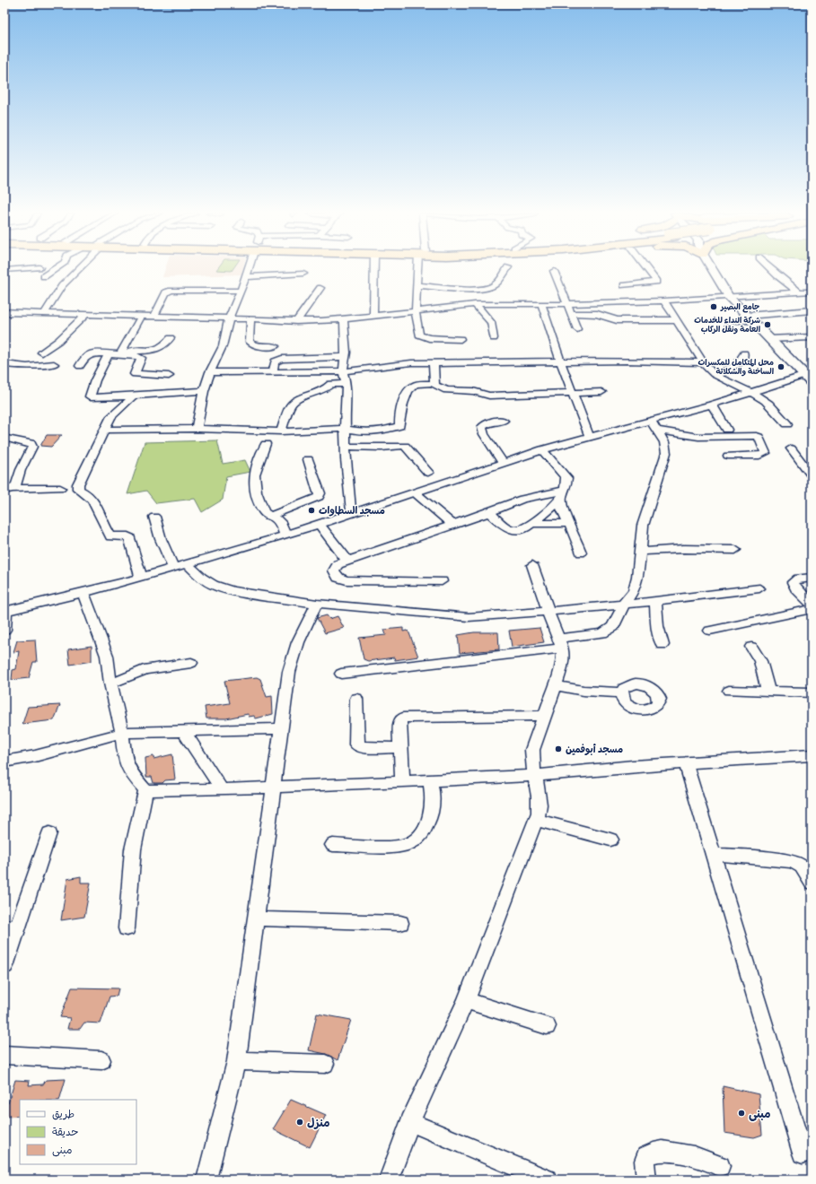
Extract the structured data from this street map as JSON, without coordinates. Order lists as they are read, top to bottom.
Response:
{
  "places": [
    "جامع البصير",
    "شركة النداء للخدمات العامة ونقل الركاب",
    "محل المتكامل للمكسرات الساخنة والشكلاتة",
    "مسجد السطاوات",
    "مسجد أبوفمين",
    "مبنى",
    "منزل"
  ],
  "legend": ["طريق", "حديقة", "مبنى"]
}
